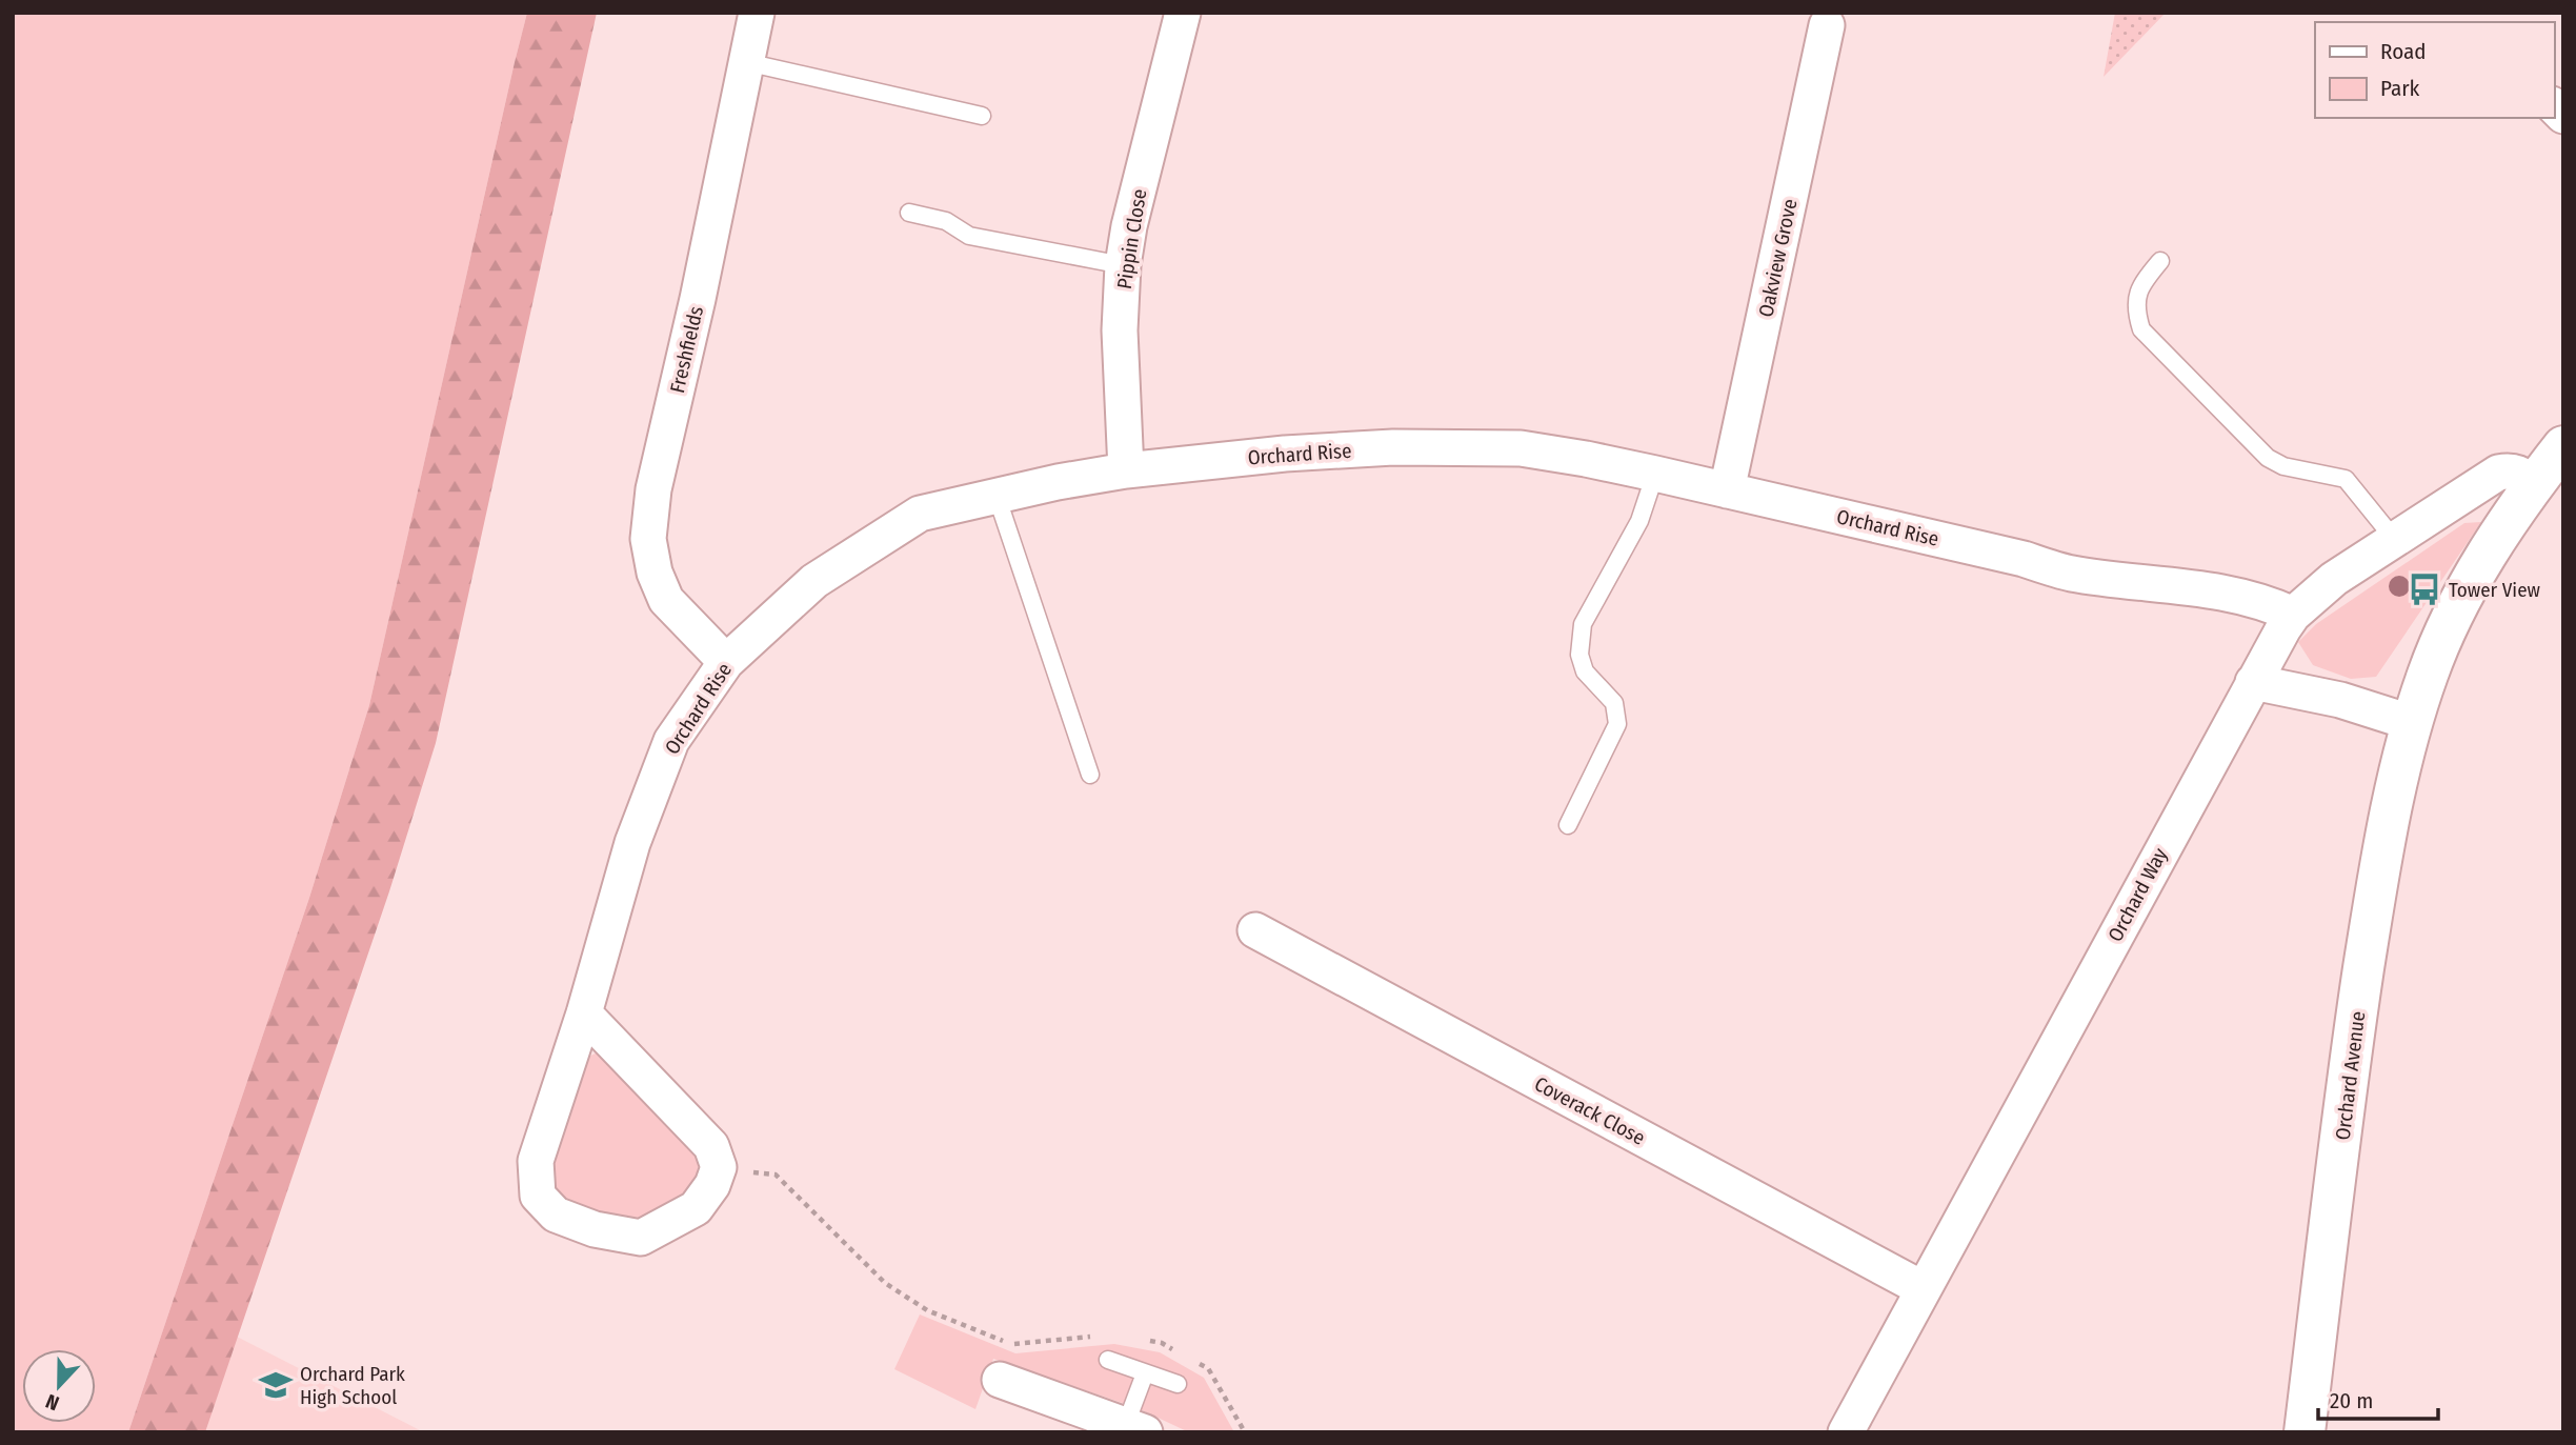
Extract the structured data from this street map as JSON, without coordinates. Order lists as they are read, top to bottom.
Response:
{
  "streets": {
    "street": [
      "Pippin Close",
      "Oakview Grove",
      "Freshfields",
      "Orchard Rise",
      "Orchard Way",
      "Orchard Avenue",
      "Coverack Close"
    ]
  },
  "crossings": [
    ["Pippin Close", "Orchard Rise"],
    ["Oakview Grove", "Orchard Rise"],
    ["Freshfields", "Orchard Rise"],
    ["Orchard Rise", "Orchard Way"],
    ["Orchard Way", "Orchard Avenue"],
    ["Orchard Way", "Coverack Close"]
  ],
  "places": {
    "bus stop": ["Tower View"],
    "school or university": ["Orchard Park High School"]
  },
  "legend": ["Road", "Park"],
  "scale_bar": "20 m",
  "north": "bottom"
}
